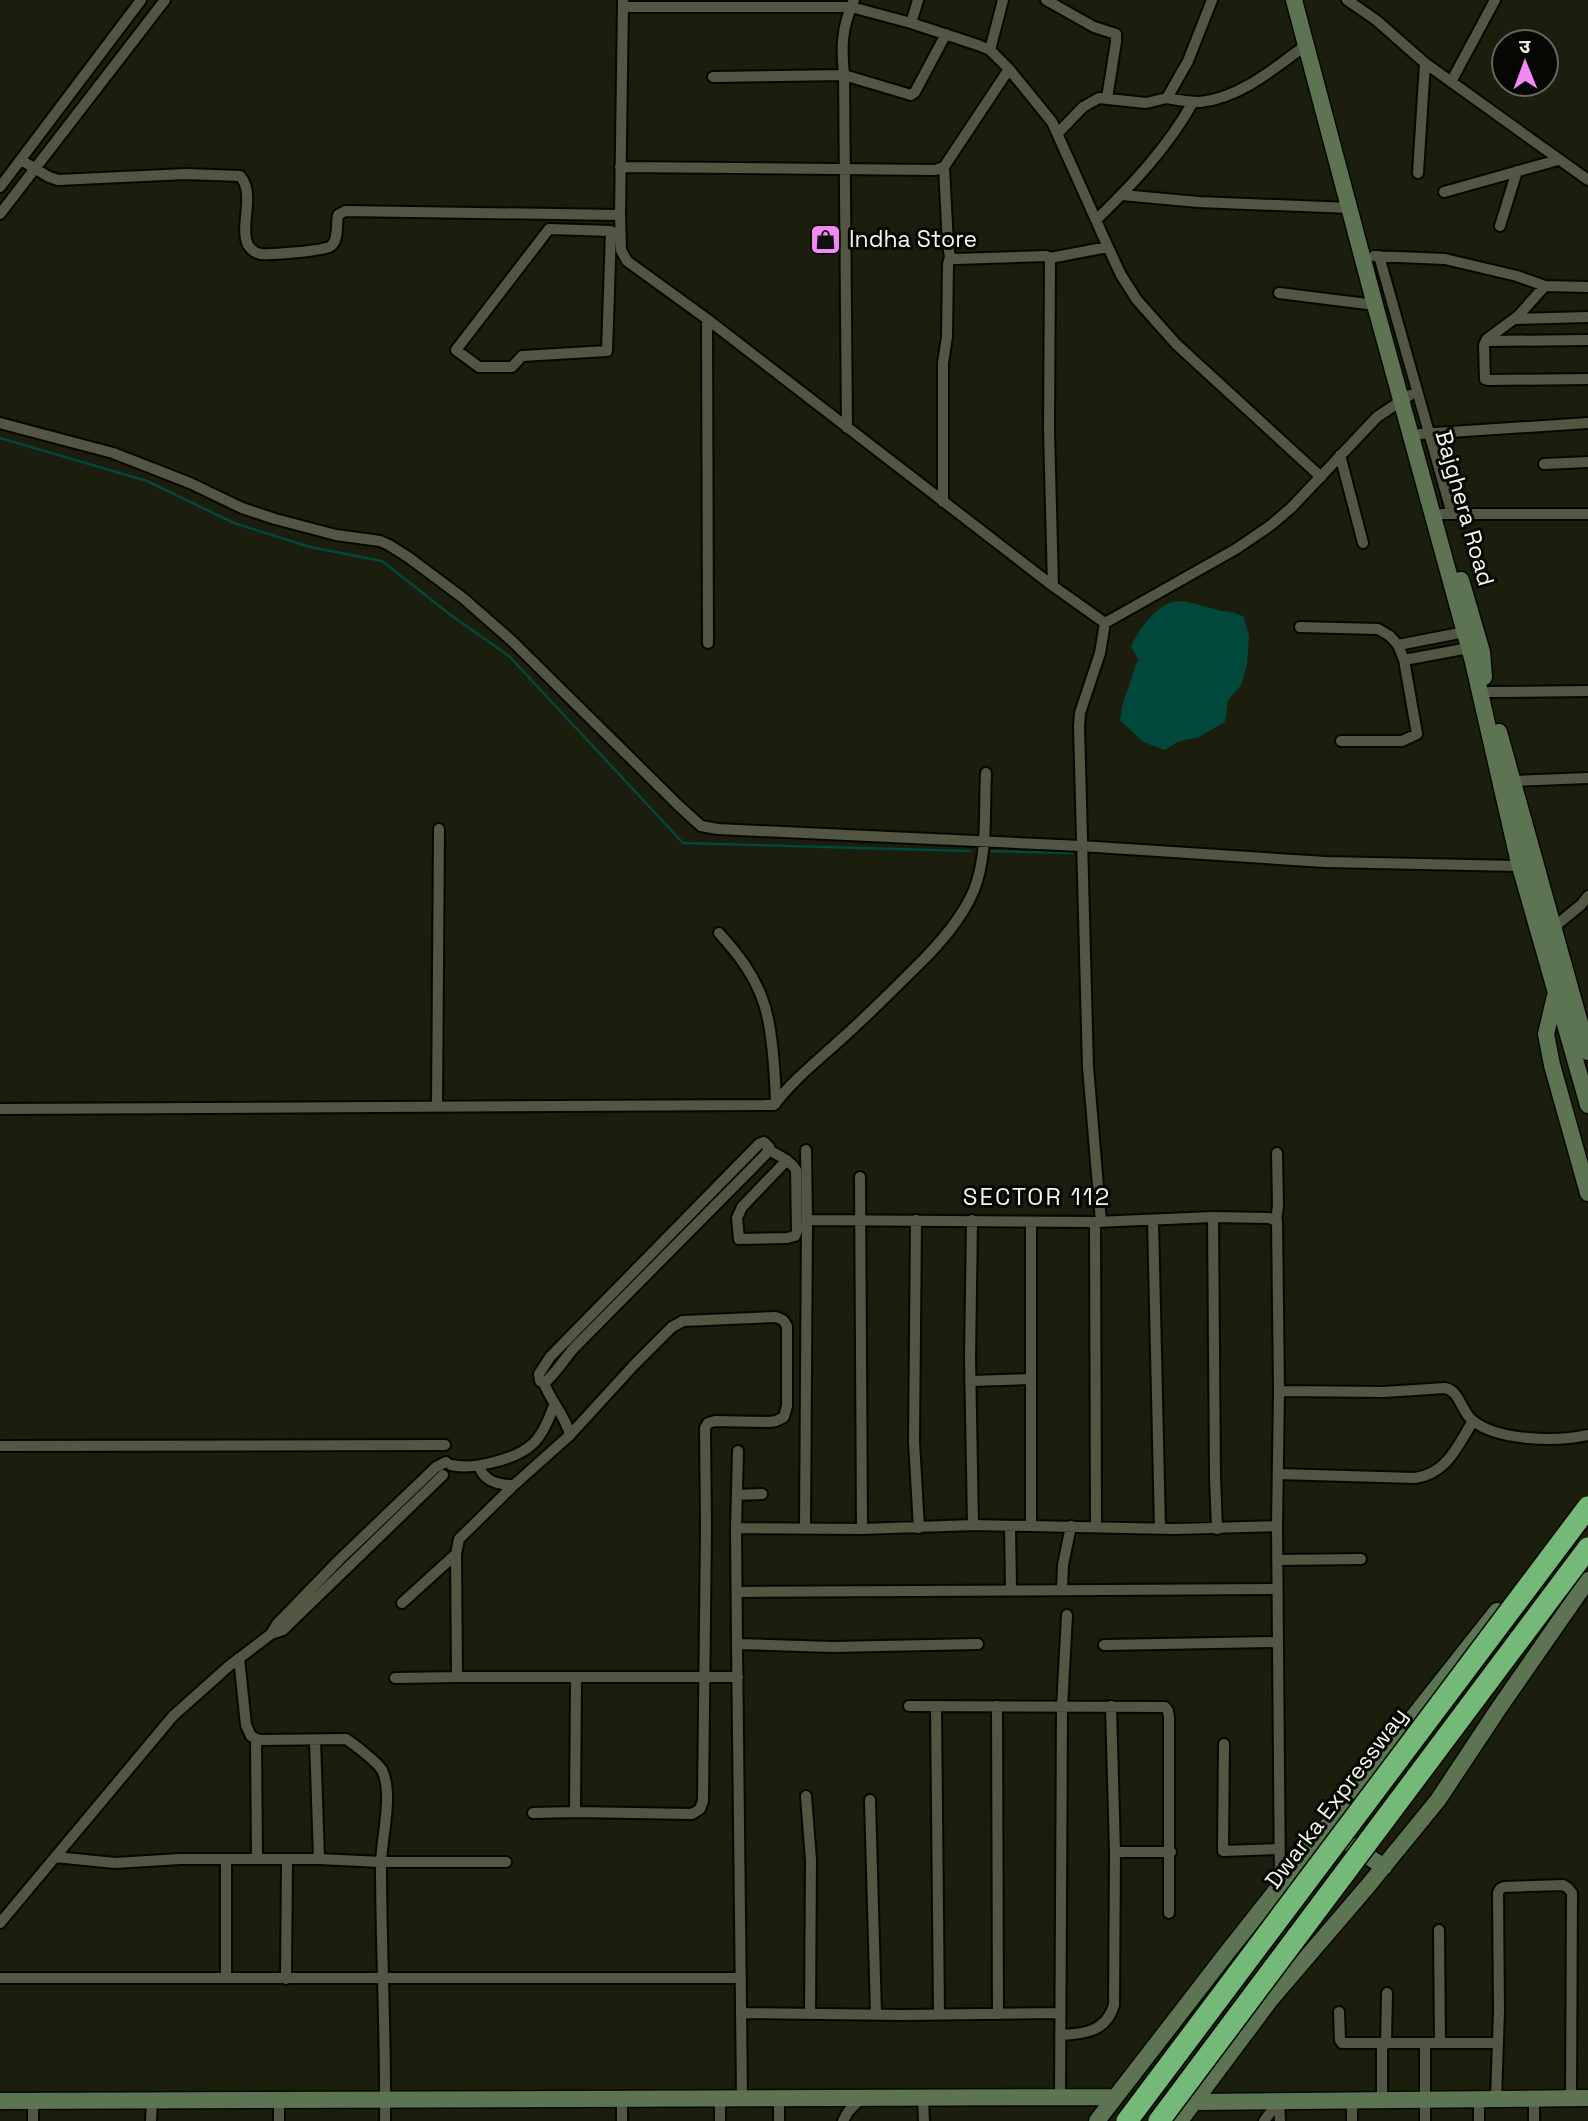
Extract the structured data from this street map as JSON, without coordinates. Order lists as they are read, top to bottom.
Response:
{
  "streets": {
    "highway": ["Dwarka Expressway"],
    "street": ["Bajghera Road"]
  },
  "districts": ["SECTOR 112"],
  "places": {
    "shop": ["Indha Store"]
  },
  "north": "top"
}
